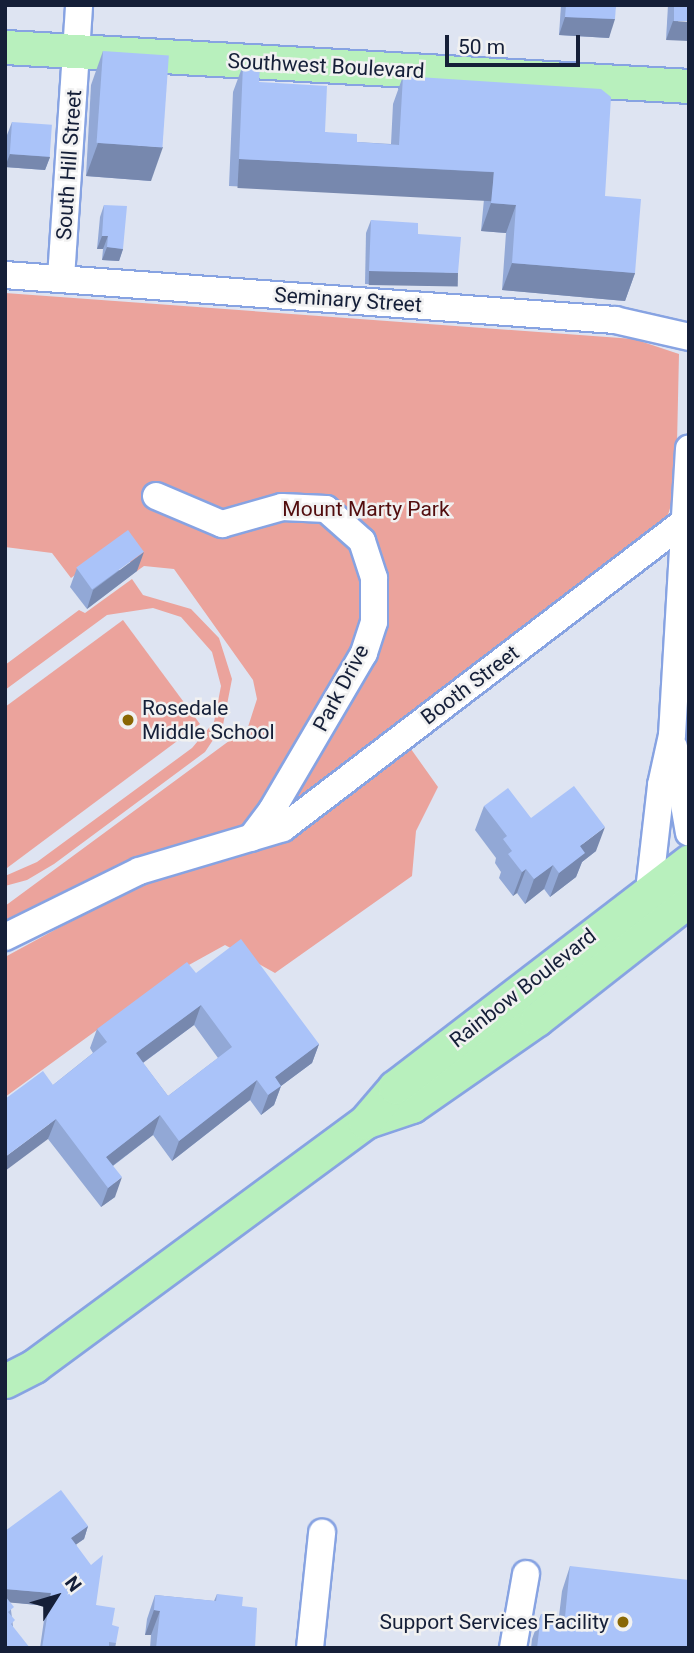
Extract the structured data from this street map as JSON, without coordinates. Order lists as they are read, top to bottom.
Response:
{
  "streets": {
    "main road": ["Southwest Boulevard", "Rainbow Boulevard"],
    "street": [
      "South Hill Street",
      "Seminary Street",
      "Booth Street",
      "Park Drive"
    ]
  },
  "crossings": [
    ["Southwest Boulevard", "South Hill Street"],
    ["South Hill Street", "Seminary Street"],
    ["Booth Street", "Park Drive"]
  ],
  "parks": ["Mount Marty Park"],
  "places": ["Rosedale Middle School", "Support Services Facility"],
  "scale_bar": "50 m",
  "north": "top right"
}
